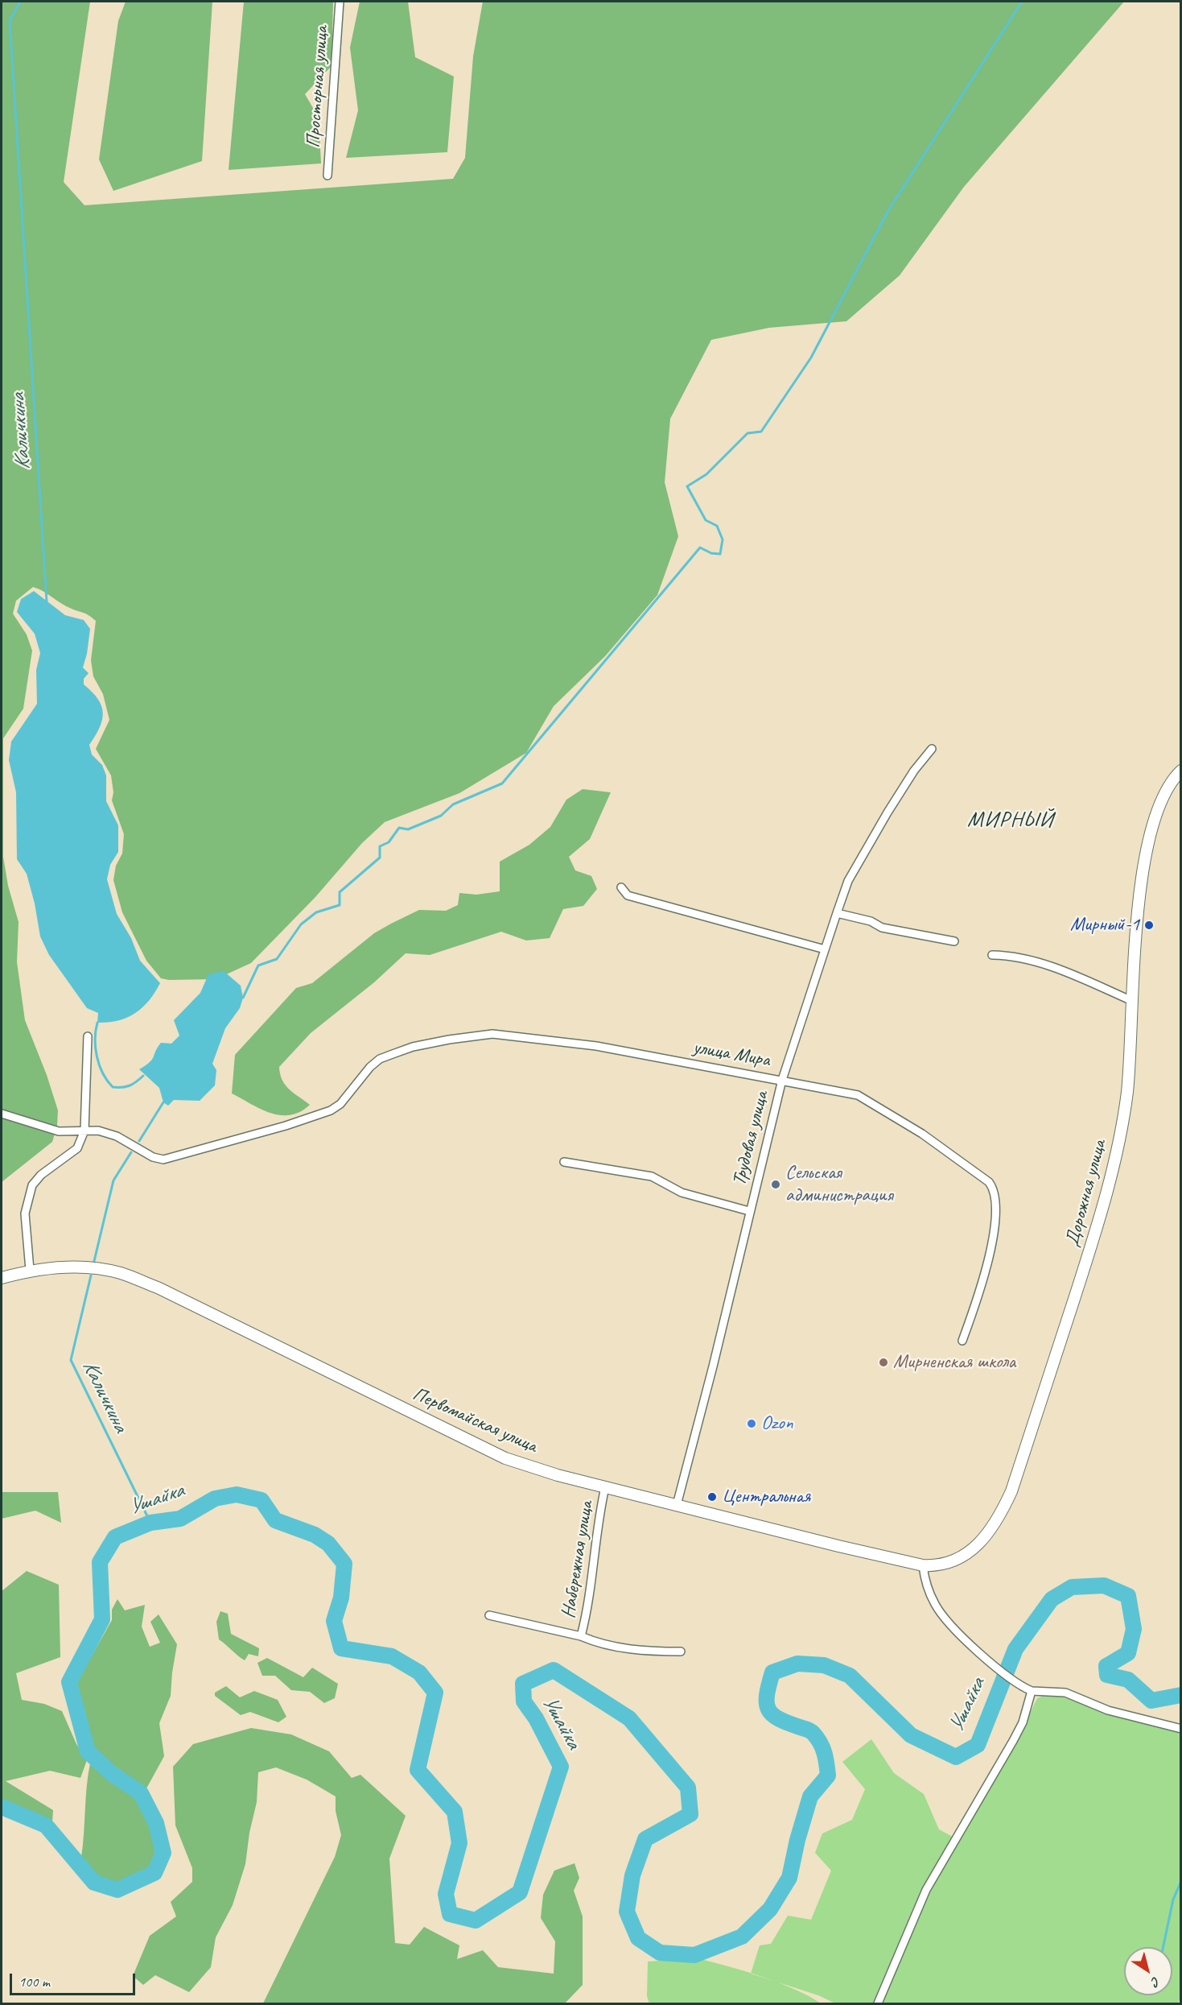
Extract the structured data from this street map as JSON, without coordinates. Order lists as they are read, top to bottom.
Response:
{
  "streets": {
    "street": [
      "Просторная улица",
      "улица Мира",
      "Трудовая улица",
      "Дорожная улица",
      "Первомайская улица",
      "Набережная улица"
    ]
  },
  "crossings": [
    ["улица Мира", "Трудовая улица"],
    ["Трудовая улица", "Первомайская улица"],
    ["Дорожная улица", "Первомайская улица"],
    ["Первомайская улица", "Набережная улица"]
  ],
  "districts": ["МИРНЫЙ"],
  "water": ["Каличкина", "Ушайка"],
  "places": [
    "Мирный-1",
    "Сельская администрация",
    "Мирненская школа",
    "Ozon",
    "Центральная"
  ],
  "scale_bar": "100 m",
  "north": "bottom right"
}
